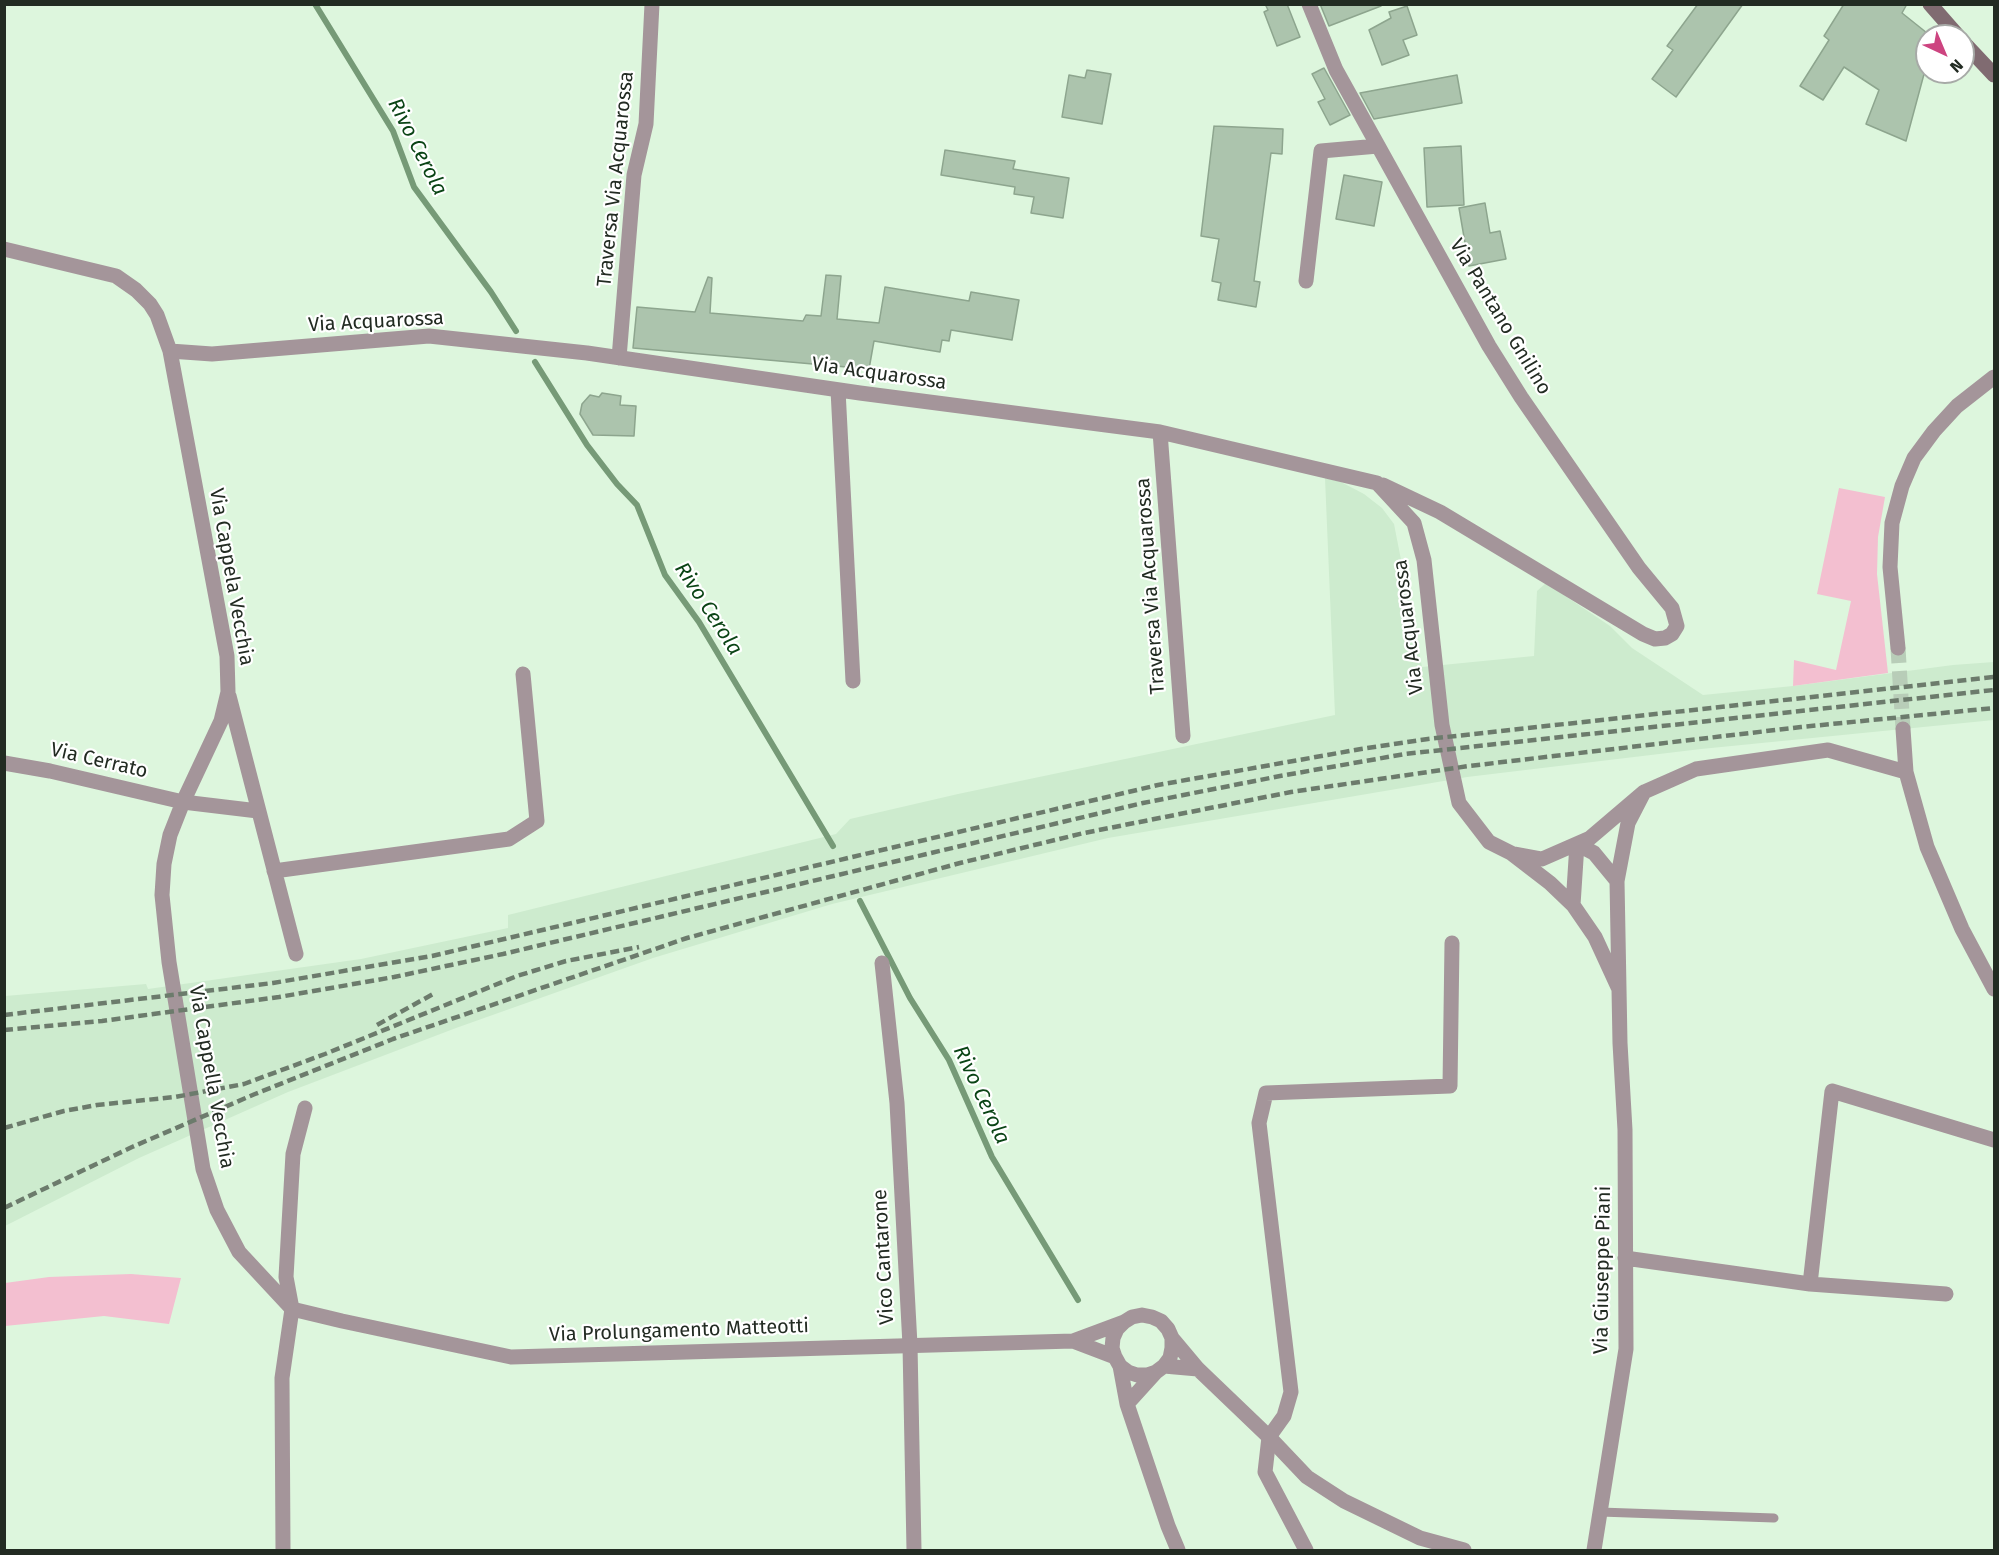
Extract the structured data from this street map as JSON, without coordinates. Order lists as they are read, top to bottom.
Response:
{
  "streets": {
    "street": [
      "Traversa Via Acquarossa",
      "Via Pantano Gnilino",
      "Via Acquarossa",
      "Via Cappela Vecchia",
      "Via Cerrato",
      "Via Cappella Vecchia",
      "Vico Cantarone",
      "Via Giuseppe Piani",
      "Via Prolungamento Matteotti"
    ]
  },
  "crossings": [
    ["Traversa Via Acquarossa", "Via Acquarossa"],
    ["Via Pantano Gnilino", "Via Acquarossa"],
    ["Via Acquarossa", "Via Cappela Vecchia"],
    ["Via Cappela Vecchia", "Via Cerrato"],
    ["Via Cappela Vecchia", "Via Cappella Vecchia"],
    ["Via Cerrato", "Via Cappella Vecchia"],
    ["Via Cappella Vecchia", "Via Prolungamento Matteotti"],
    ["Vico Cantarone", "Via Prolungamento Matteotti"]
  ],
  "water": ["Rivo Cerola"],
  "north": "bottom right"
}
